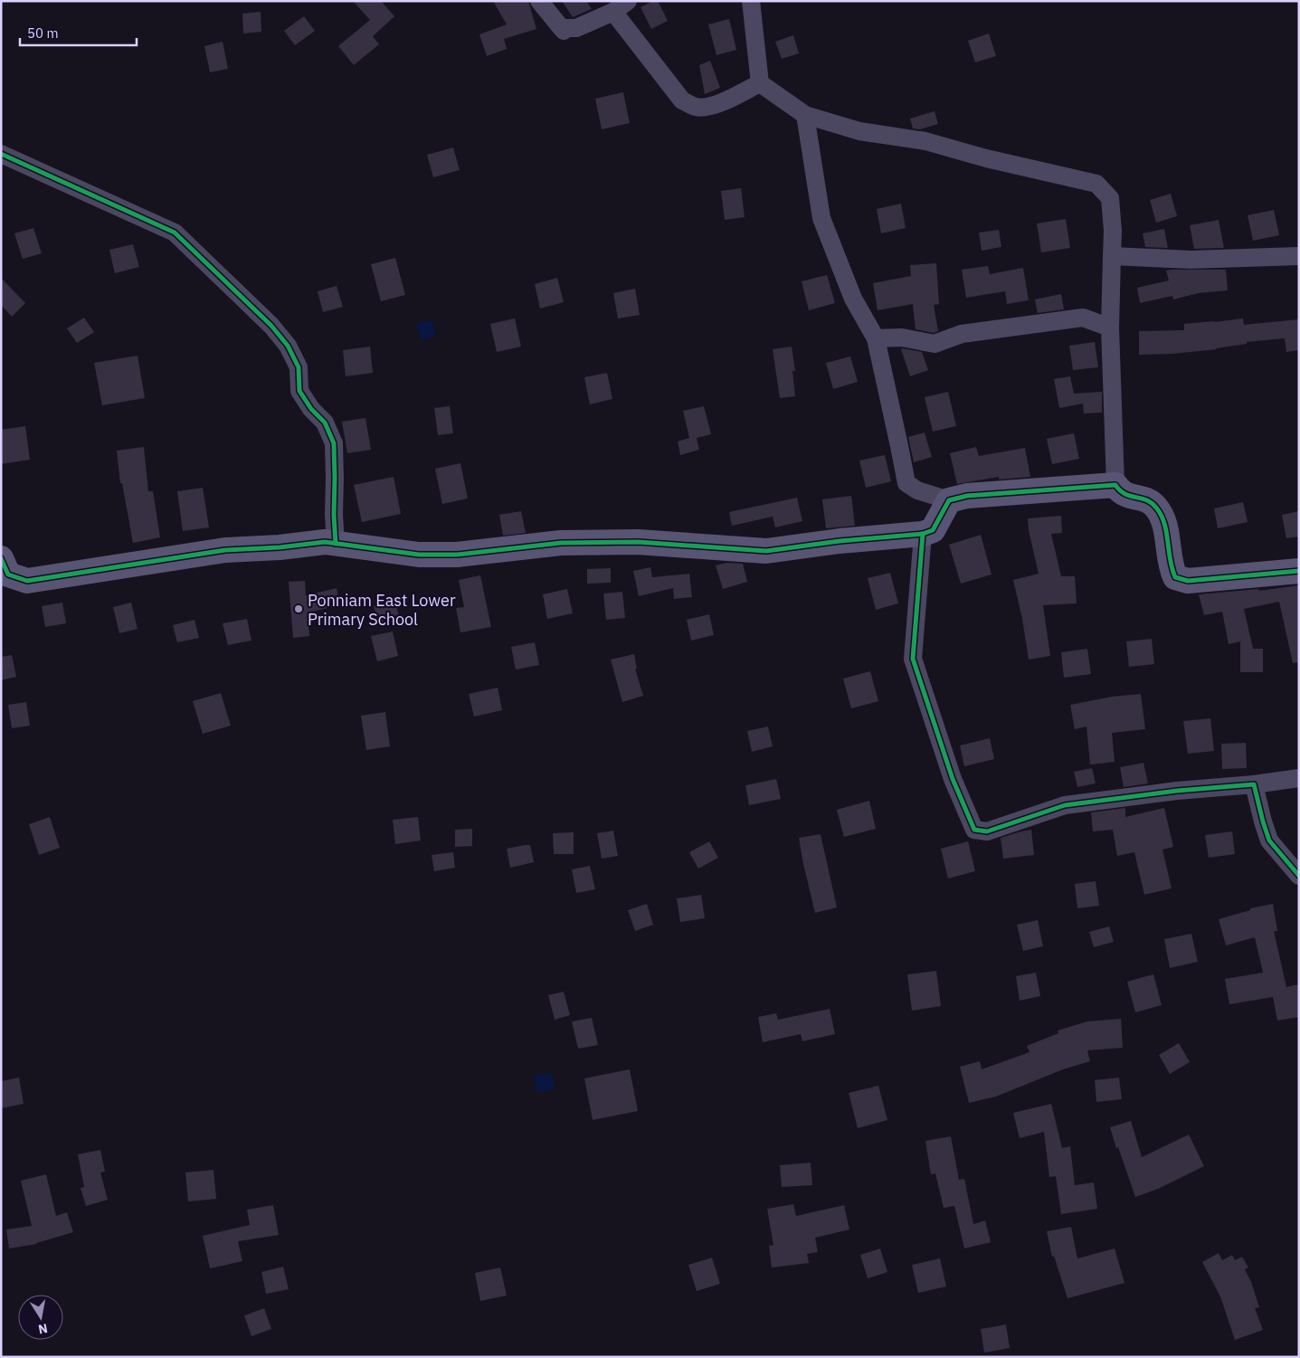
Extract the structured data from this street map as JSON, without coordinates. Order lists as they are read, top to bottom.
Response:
{
  "places": ["Ponniam East Lower Primary School"],
  "scale_bar": "50 m",
  "north": "bottom"
}
